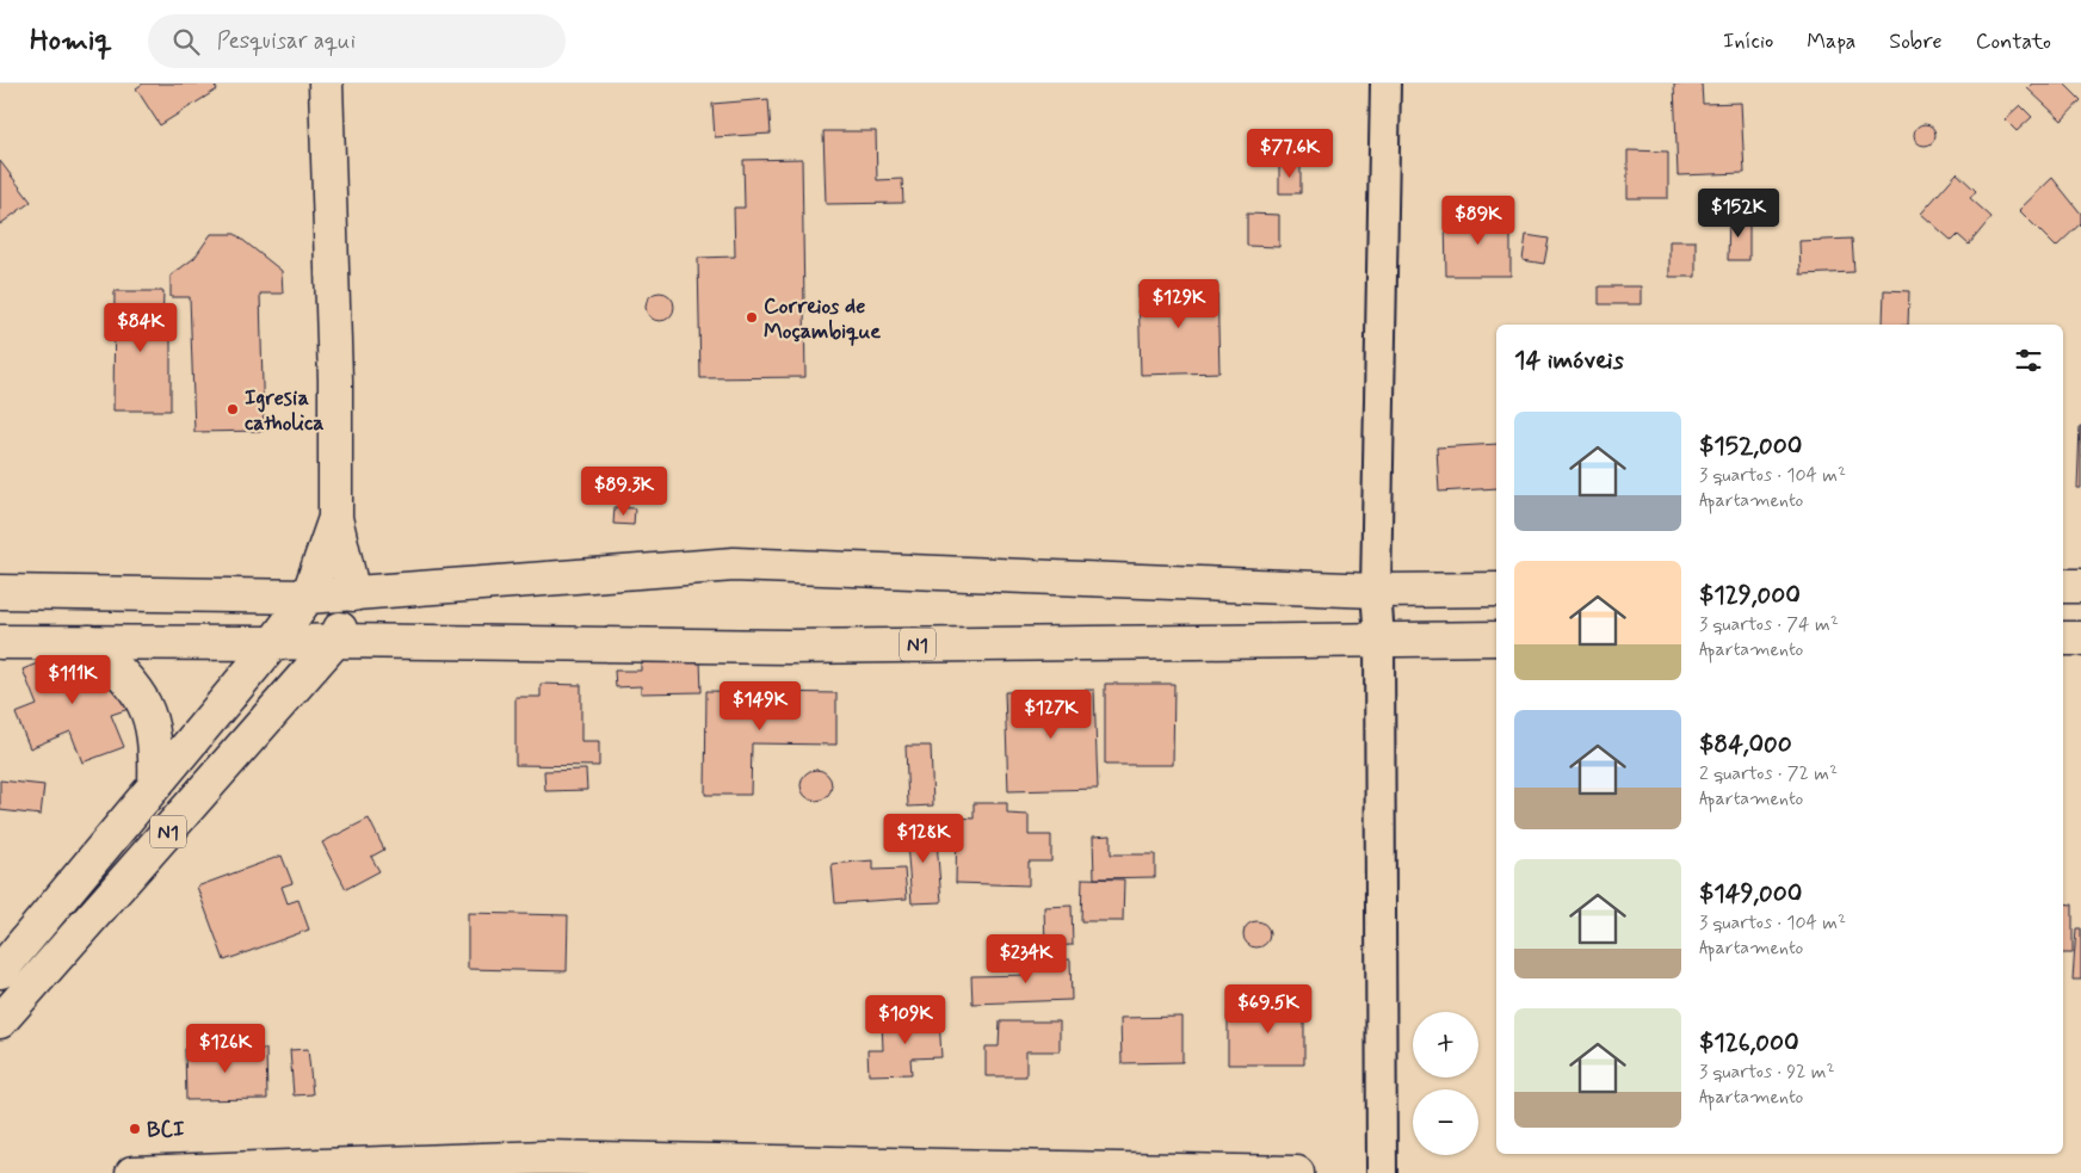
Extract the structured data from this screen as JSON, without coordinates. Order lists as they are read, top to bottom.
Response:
{
  "streets": {
    "main road": ["N1"]
  },
  "places": ["Correios de Moçambique", "Igresia catholica", "BCI"],
  "page": {
    "header": "Homiq",
    "search": "Pesquisar aqui",
    "nav": [
      "Início",
      "Mapa",
      "Sobre",
      "Contato"
    ],
    "price": [
      "$77.6K",
      "$152K",
      "$89K",
      "$129K",
      "$84K",
      "$89.3K",
      "$111K",
      "$149K",
      "$127K",
      "$128K",
      "$234K",
      "$69.5K",
      "$109K",
      "$126K"
    ],
    "heading": "14 imóveis",
    "list": [
      {
        "name": "$152,000",
        "note": "3 quartos · 104 m² · Apartamento"
      },
      {
        "name": "$129,000",
        "note": "3 quartos · 74 m² · Apartamento"
      },
      {
        "name": "$84,000",
        "note": "2 quartos · 72 m² · Apartamento"
      },
      {
        "name": "$149,000",
        "note": "3 quartos · 104 m² · Apartamento"
      },
      {
        "name": "$126,000",
        "note": "3 quartos · 92 m² · Apartamento"
      }
    ],
    "map_buttons": ["+", "−"]
  }
}
